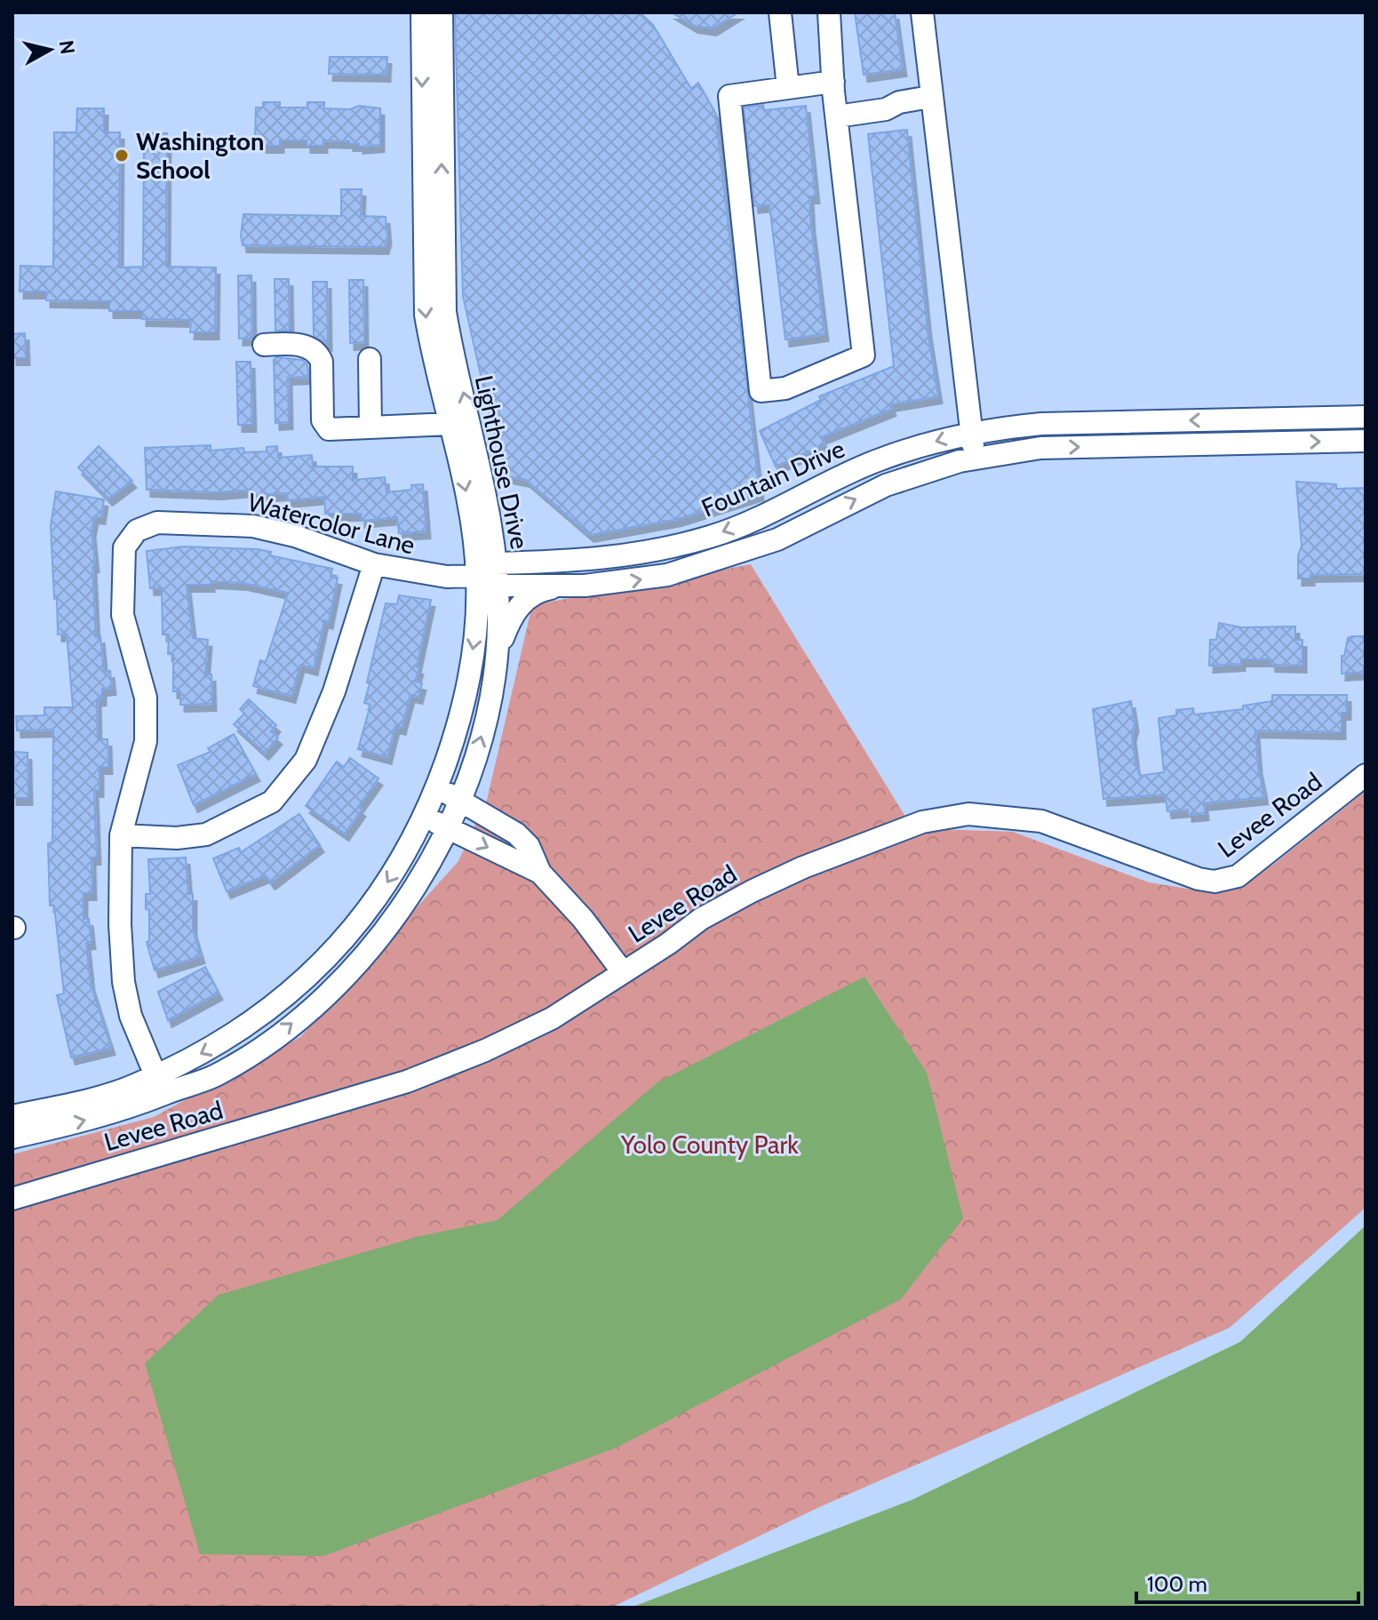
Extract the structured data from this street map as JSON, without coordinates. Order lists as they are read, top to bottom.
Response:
{
  "streets": {
    "street": [
      "Lighthouse Drive",
      "Fountain Drive",
      "Watercolor Lane",
      "Levee Road"
    ]
  },
  "crossings": [
    ["Lighthouse Drive", "Fountain Drive"],
    ["Lighthouse Drive", "Watercolor Lane"]
  ],
  "parks": ["Yolo County Park"],
  "places": ["Washington School"],
  "scale_bar": "100 m",
  "north": "right"
}
